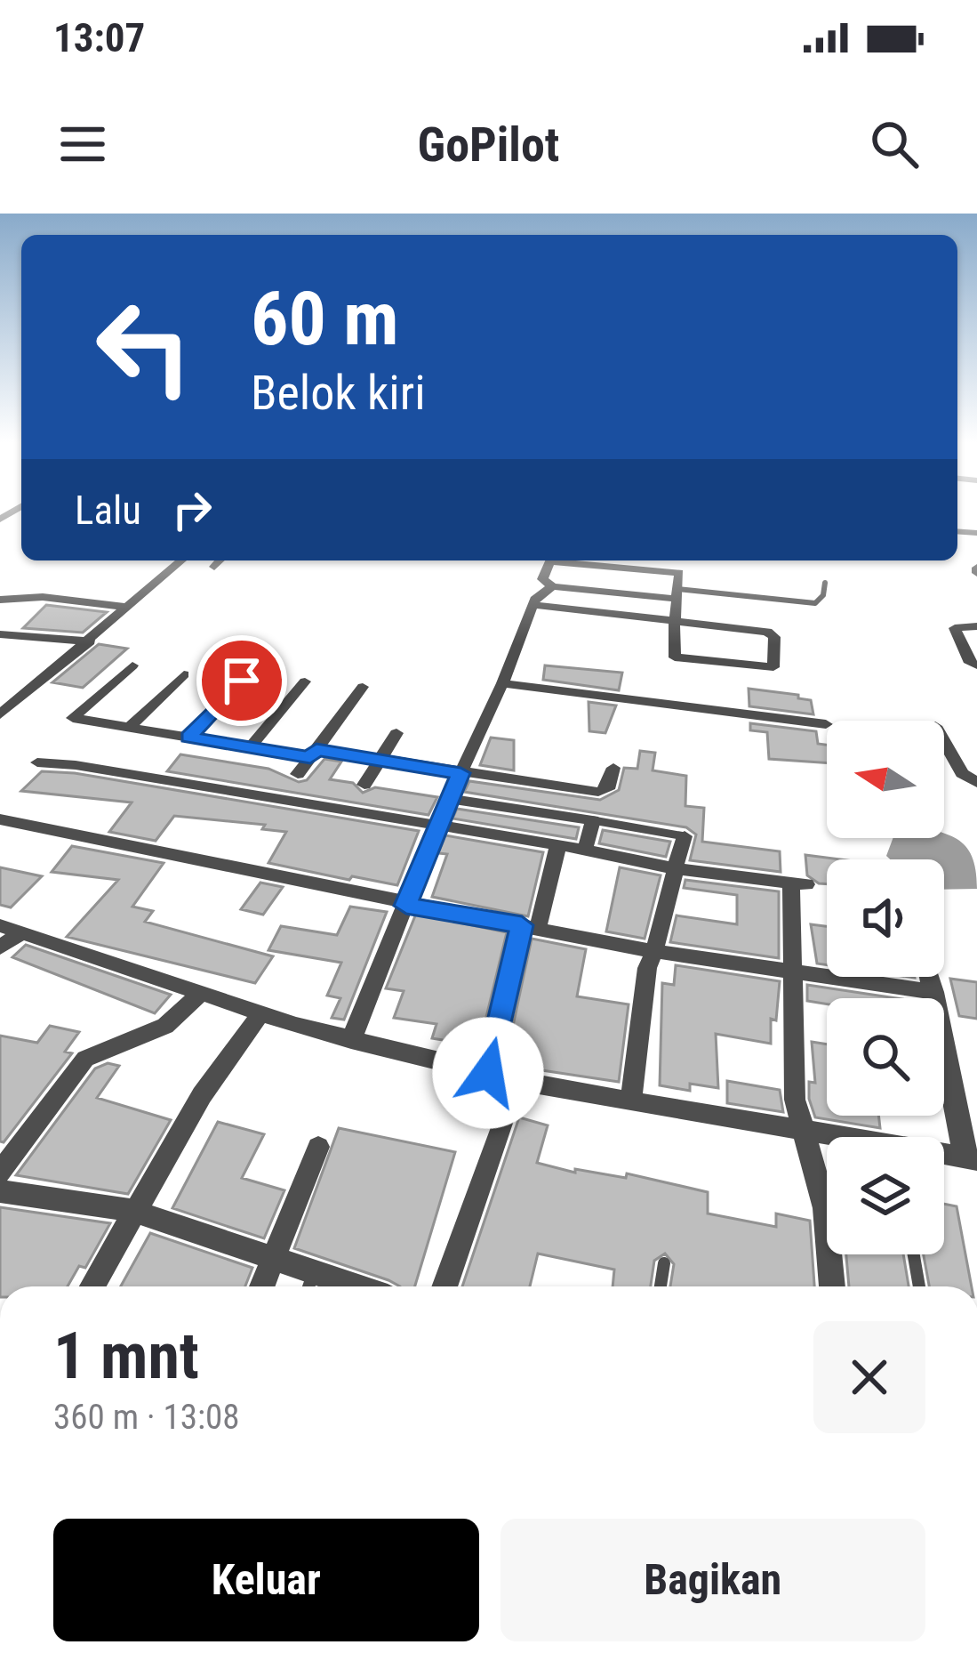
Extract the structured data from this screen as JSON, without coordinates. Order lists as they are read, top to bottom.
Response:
{
  "north": "left",
  "page": {
    "status": "13:07",
    "header": "GoPilot",
    "turn": ["60 m", "Belok kiri"],
    "then": "Lalu",
    "heading": ["1 mnt", "360 m · 13:08"],
    "buttons": ["Keluar", "Bagikan"]
  }
}
